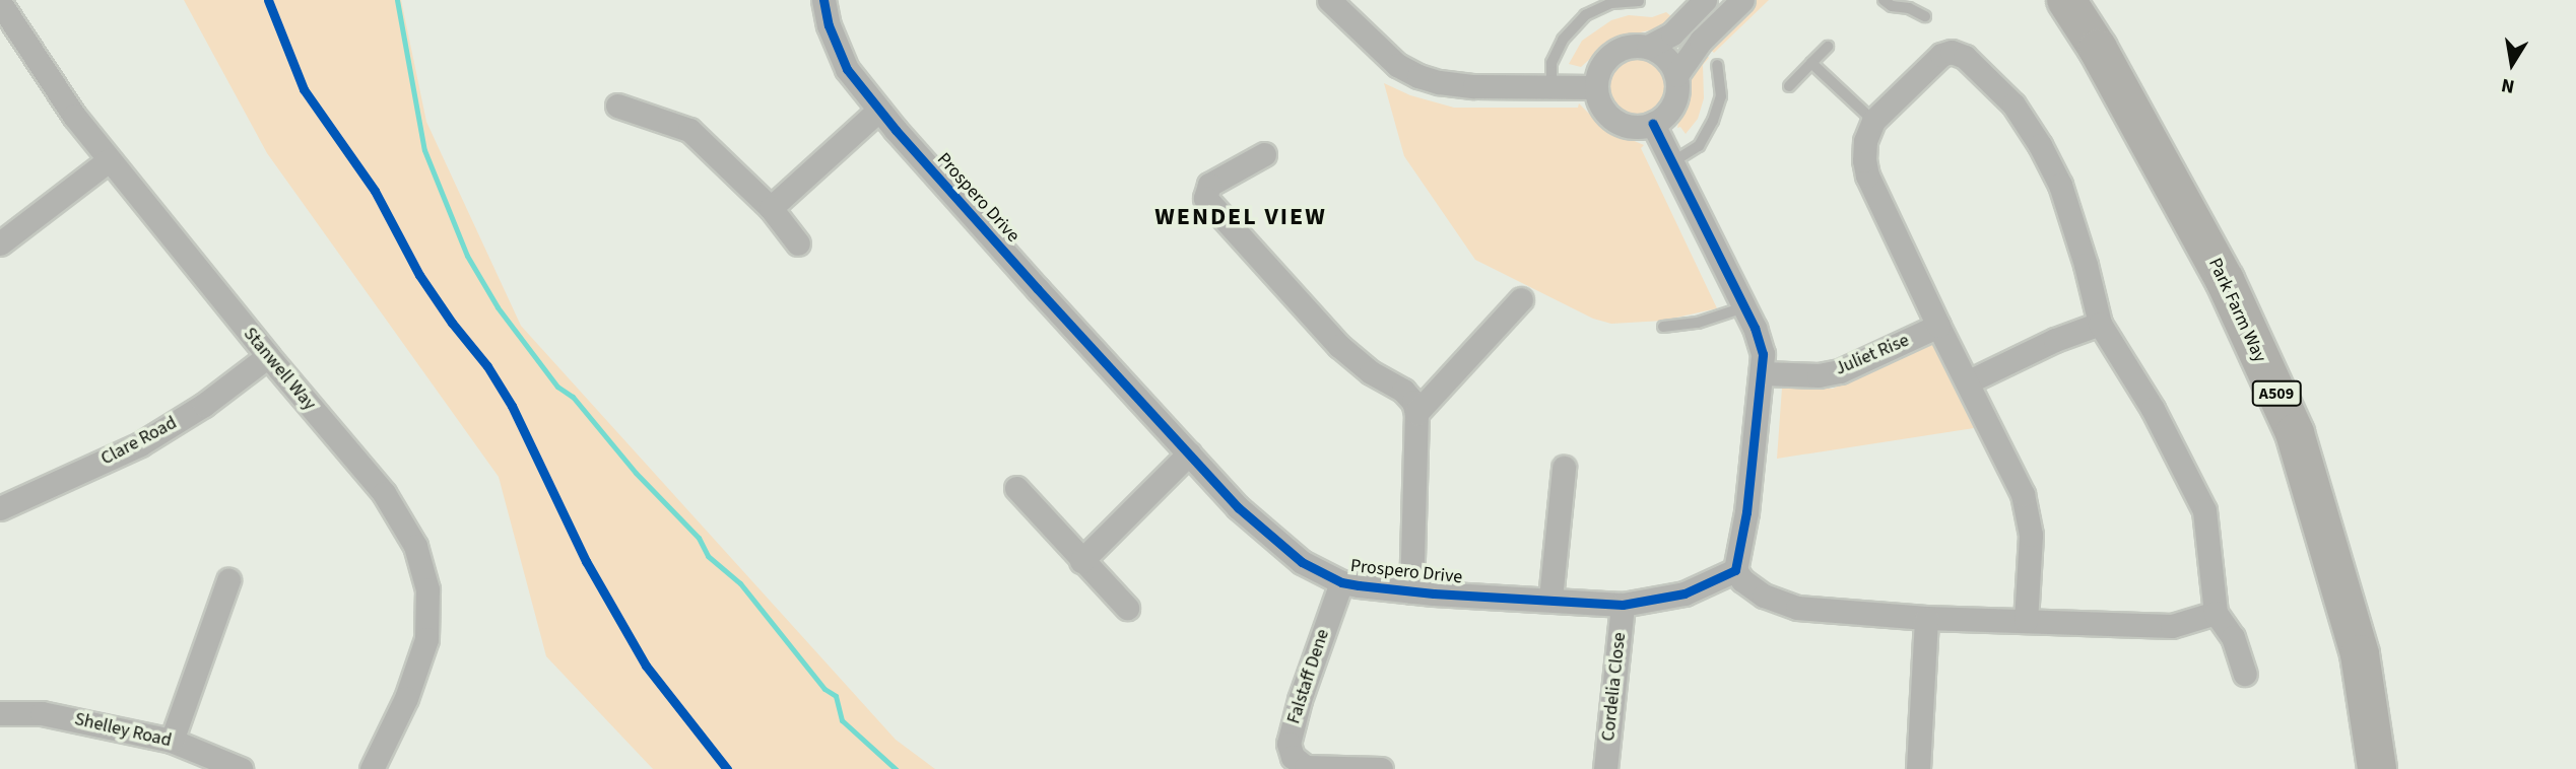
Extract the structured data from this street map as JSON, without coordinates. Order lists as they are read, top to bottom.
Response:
{
  "streets": {
    "highway": ["Park Farm Way", "A509"],
    "street": [
      "Prospero Drive",
      "Juliet Rise",
      "Stanwell Way",
      "Clare Road",
      "Falstaff Dene",
      "Cordelia Close",
      "Shelley Road"
    ]
  },
  "crossings": [
    ["Prospero Drive", "Falstaff Dene"],
    ["Prospero Drive", "Cordelia Close"],
    ["Stanwell Way", "Clare Road"]
  ],
  "districts": ["WENDEL VIEW"],
  "north": "bottom"
}
